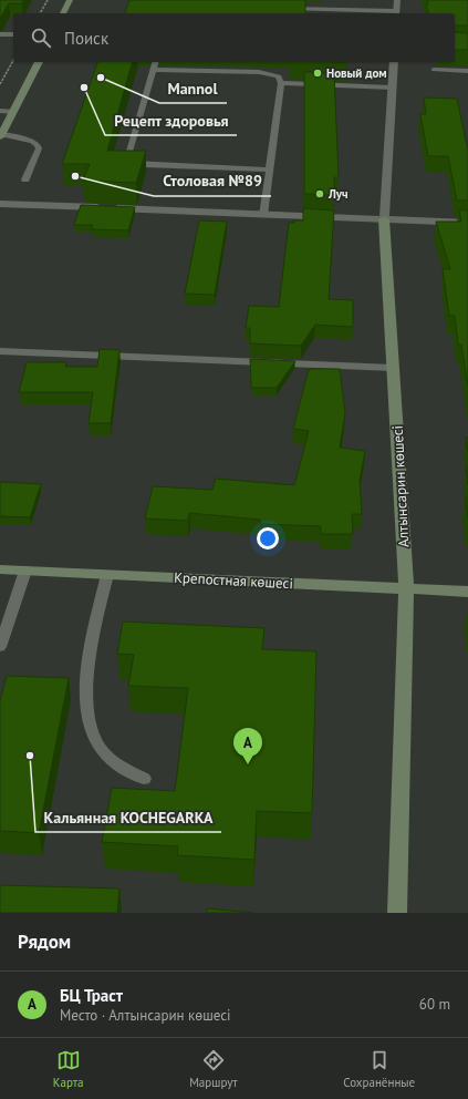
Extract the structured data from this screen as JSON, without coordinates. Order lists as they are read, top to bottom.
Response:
{
  "streets": {
    "street": ["Алтынсарин көшесі", "Крепостная көшесі"]
  },
  "crossings": [
    ["Алтынсарин көшесі", "Крепостная көшесі"]
  ],
  "places": [
    "Новый дом",
    "Mannol",
    "Рецепт здоровья",
    "Столовая №89",
    "Луч",
    "Кальянная KOCHEGARKA"
  ],
  "page": {
    "search": "Поиск",
    "pins": "A",
    "heading": "Рядом",
    "list": [
      {
        "mark": "A",
        "name": "БЦ Траст",
        "note": "Место · Алтынсарин көшесі",
        "value": "60 m"
      }
    ],
    "nav": ["Карта", "Маршрут", "Сохранённые"]
  }
}
